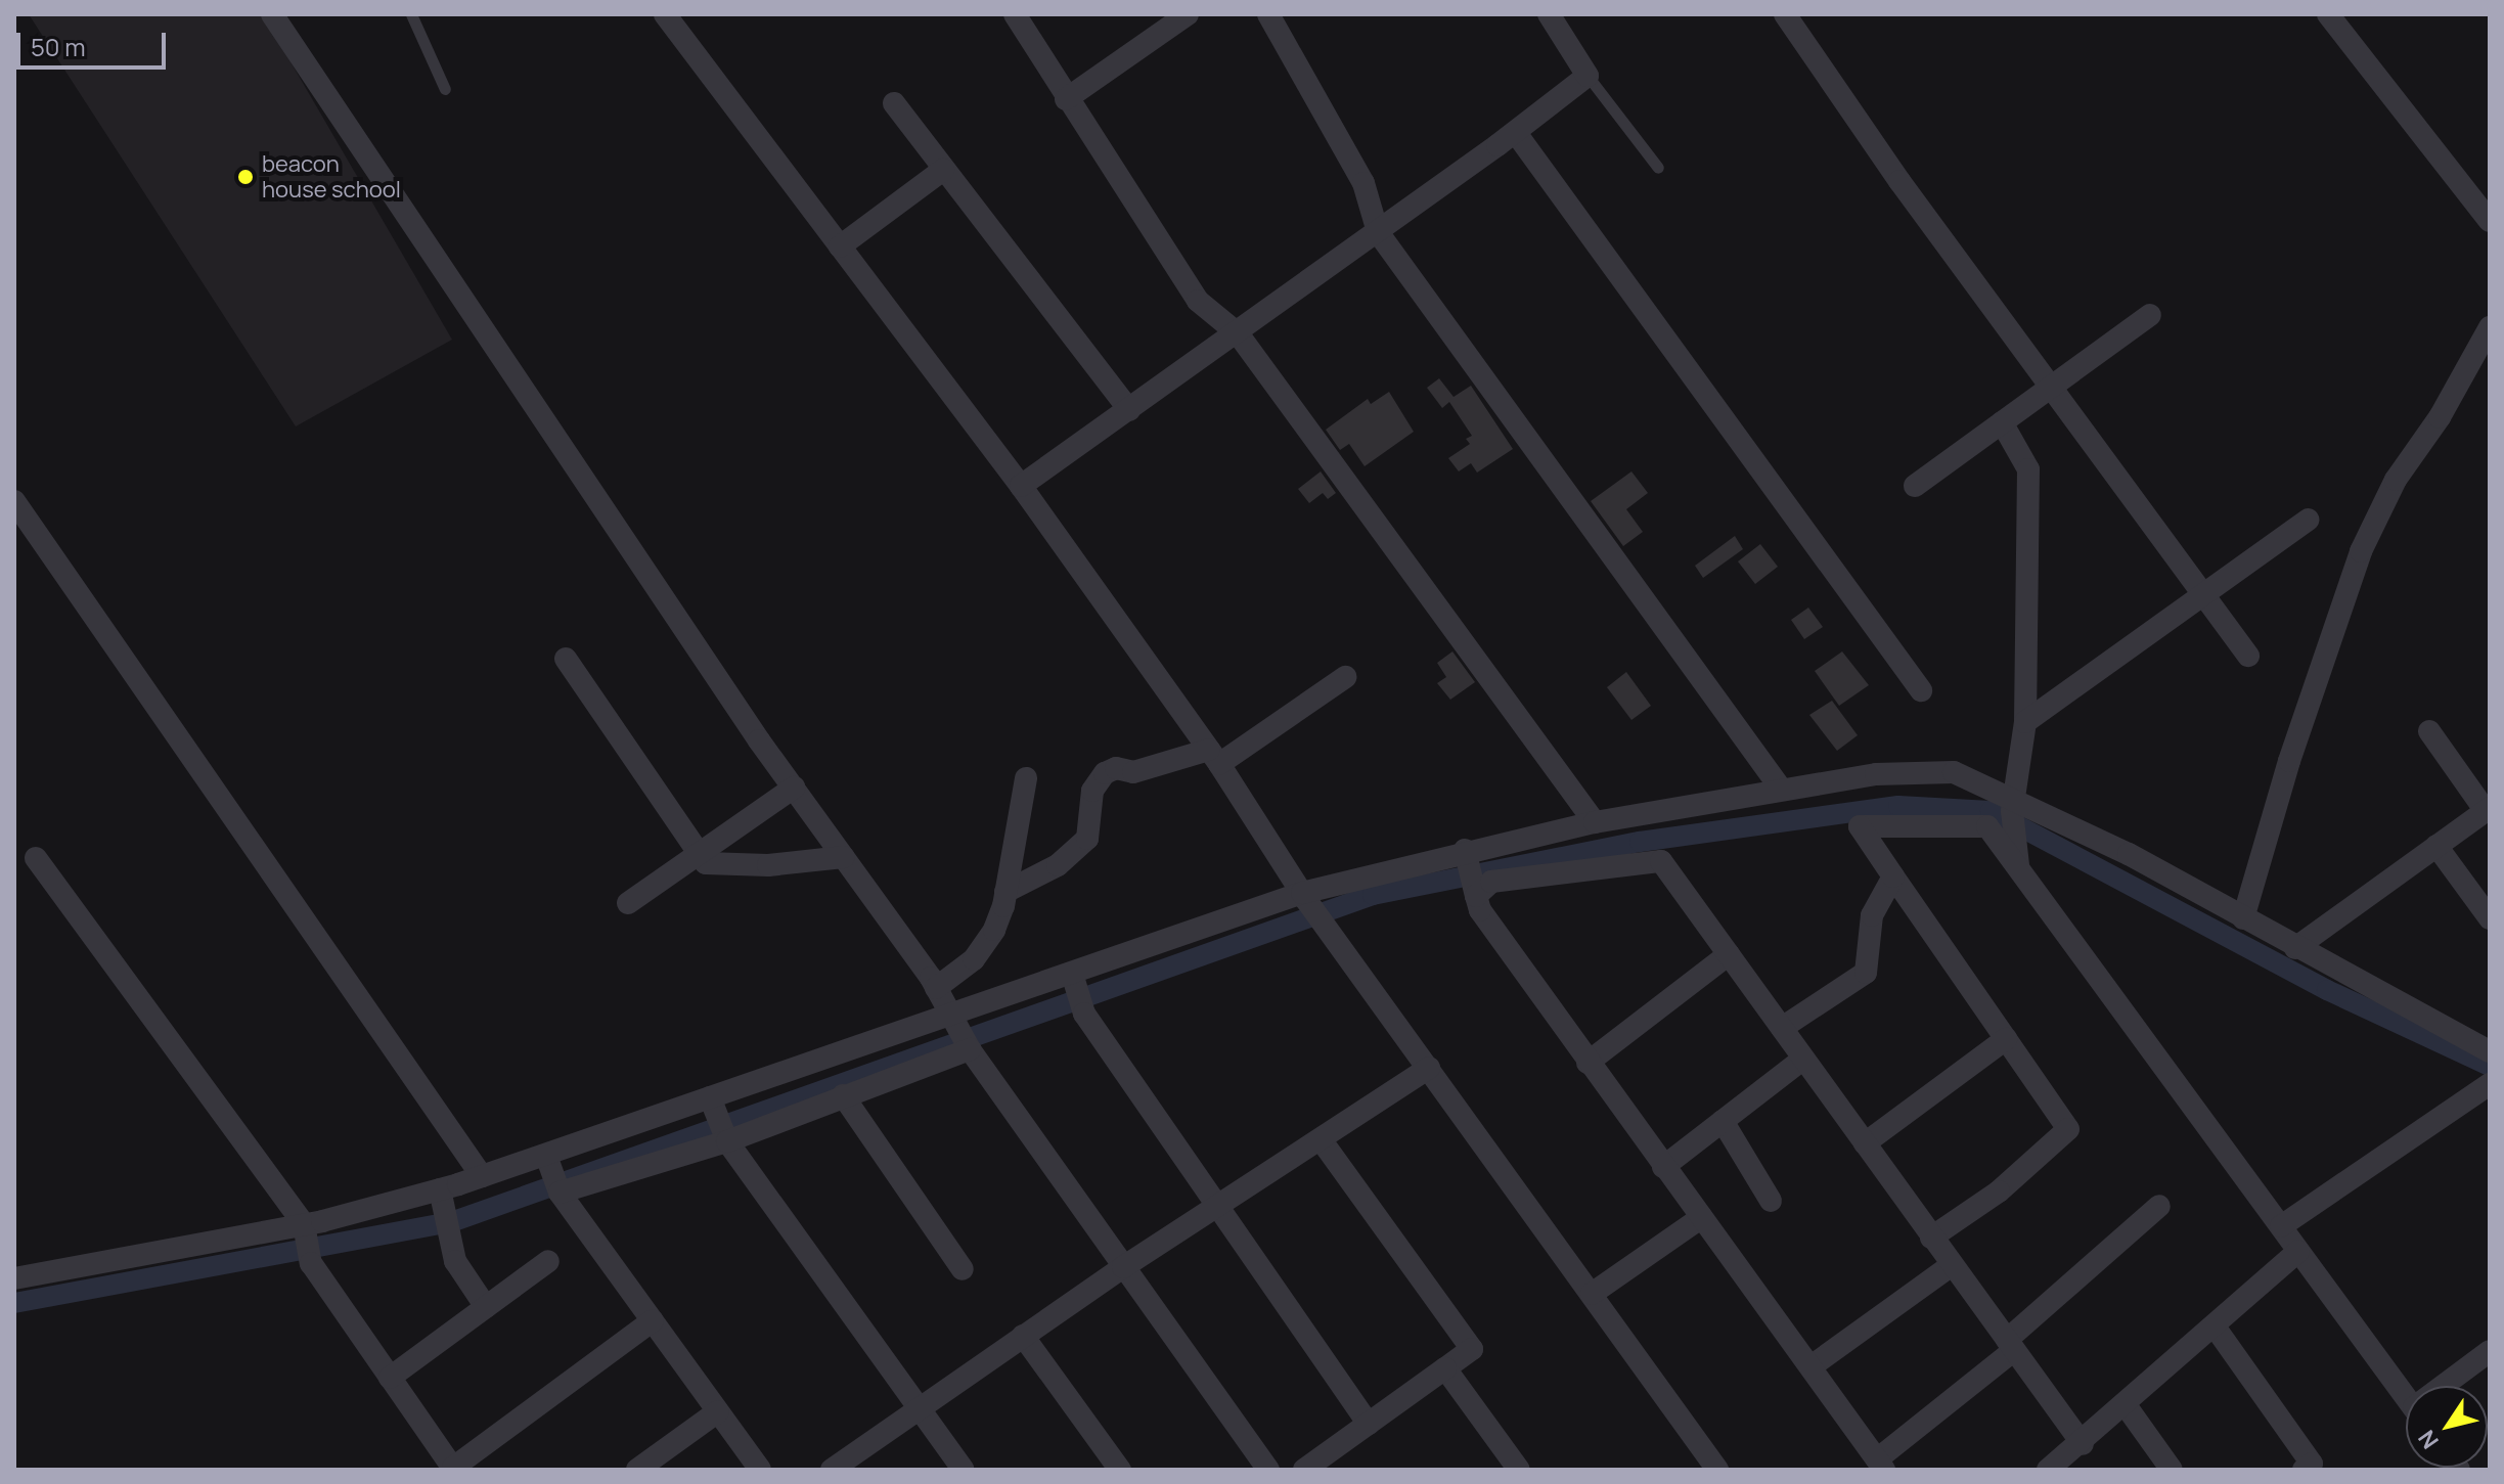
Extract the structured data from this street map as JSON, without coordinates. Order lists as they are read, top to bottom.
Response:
{
  "places": ["beacon house school"],
  "scale_bar": "50 m",
  "north": "bottom left"
}
